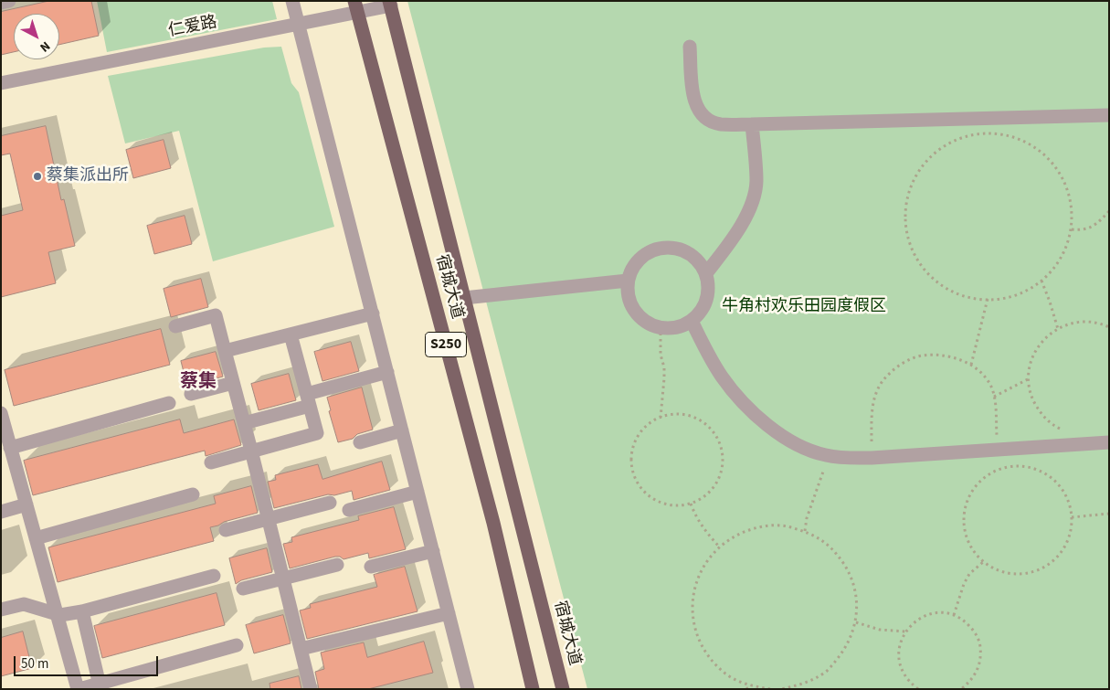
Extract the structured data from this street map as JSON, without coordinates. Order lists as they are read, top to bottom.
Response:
{
  "streets": {
    "main road": ["宿城大道", "S250"],
    "street": ["仁爱路"]
  },
  "crossings": [
    ["仁爱路", "宿城大道"]
  ],
  "districts": ["蔡集"],
  "parks": ["牛角村欢乐田园度假区"],
  "places": ["蔡集派出所"],
  "scale_bar": "50 m",
  "north": "bottom right"
}
